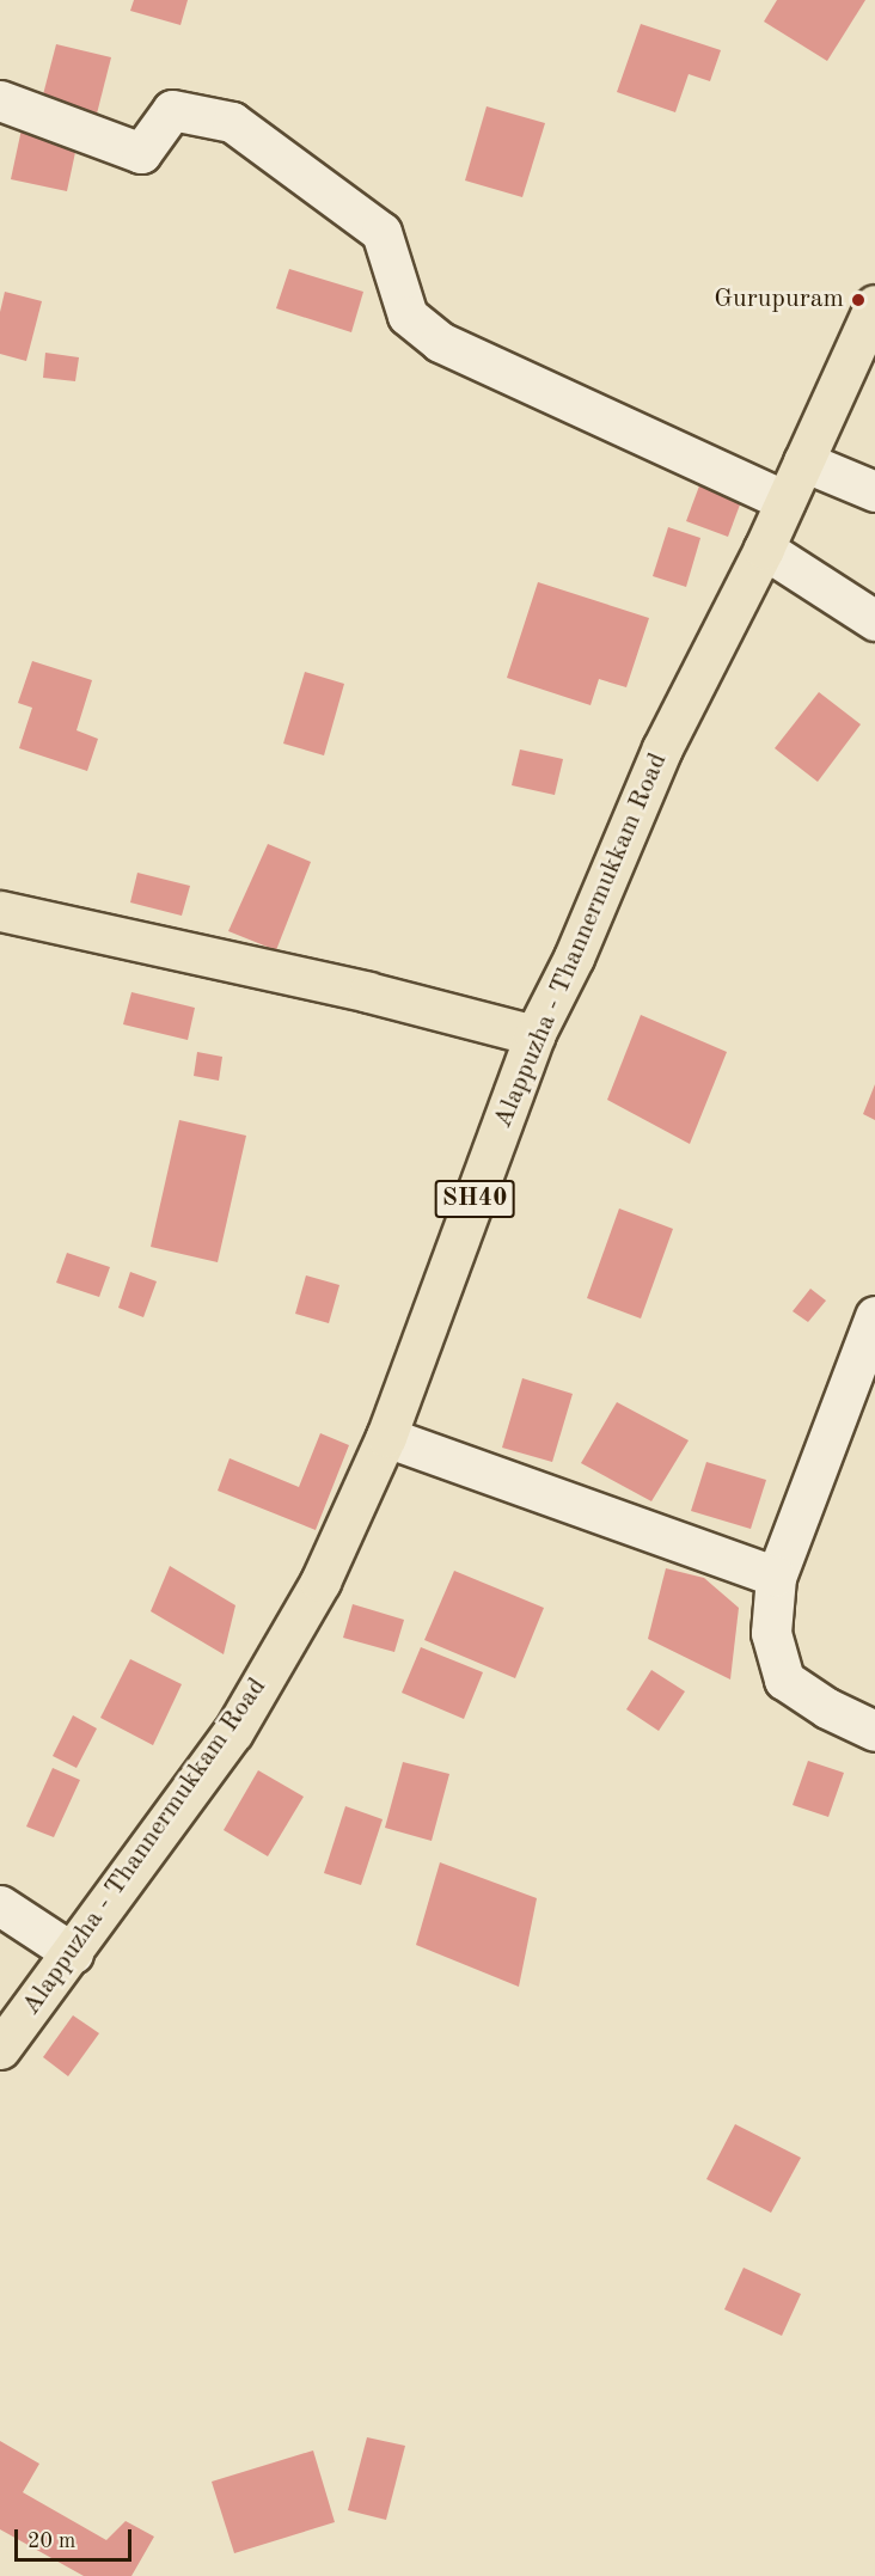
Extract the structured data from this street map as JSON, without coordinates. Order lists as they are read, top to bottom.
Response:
{
  "streets": {
    "main road": ["Alappuzha - Thannermukkam Road", "SH40"]
  },
  "places": ["Gurupuram"],
  "scale_bar": "20 m"
}
